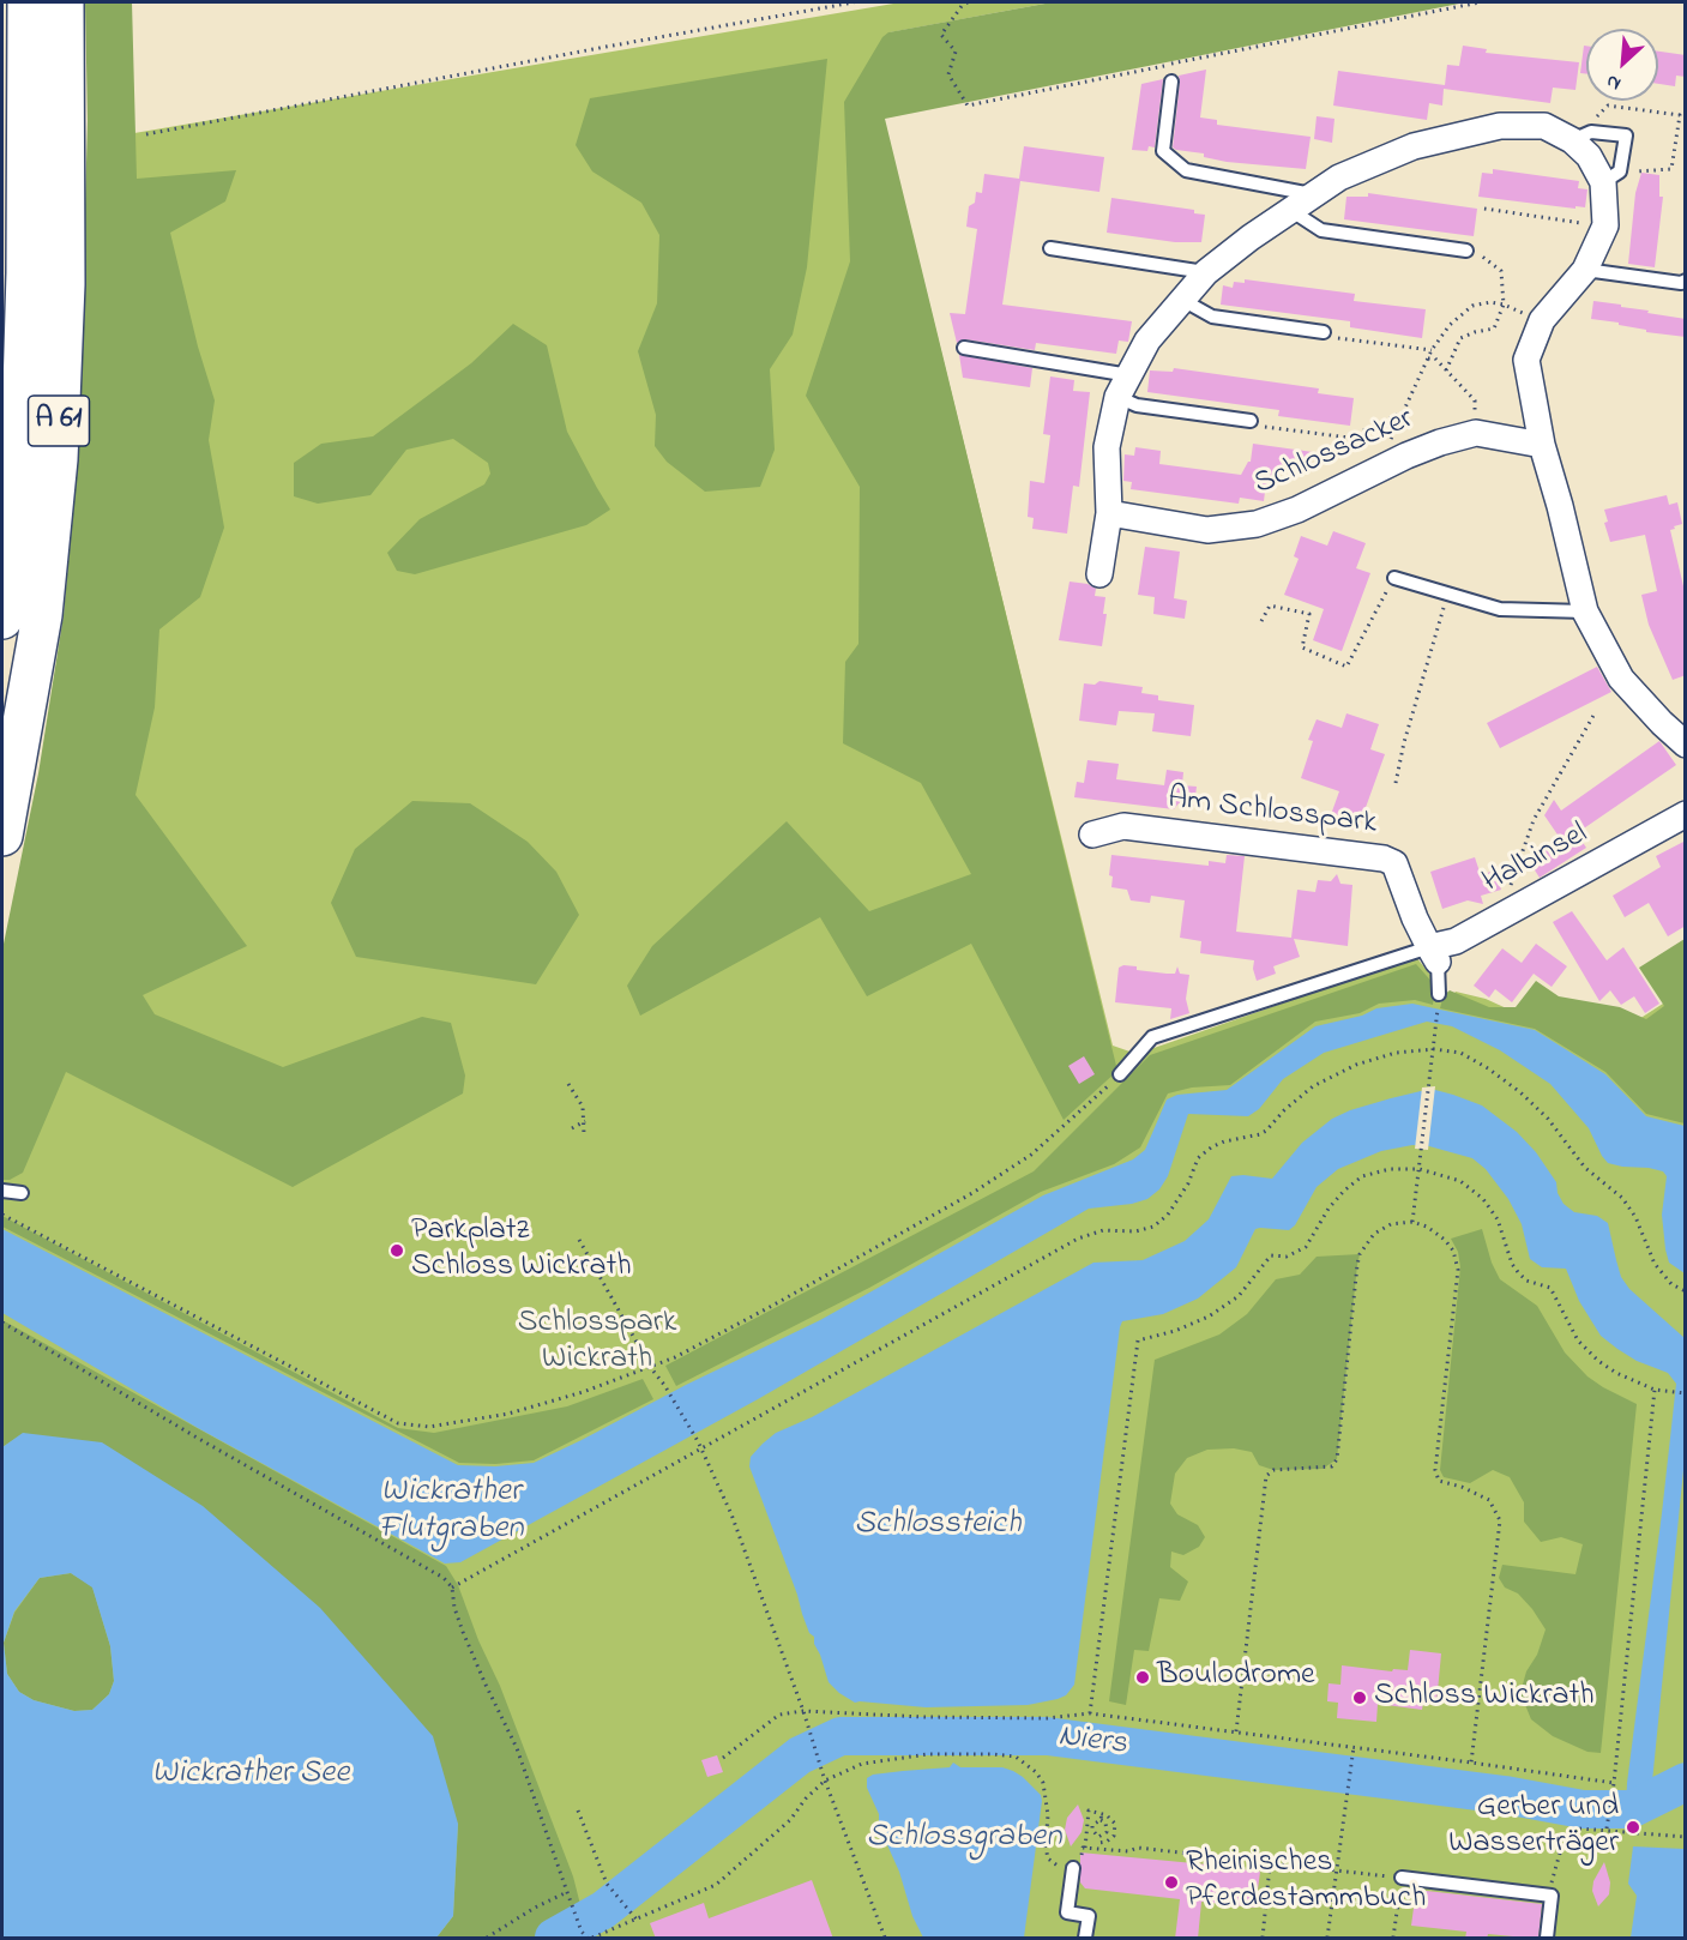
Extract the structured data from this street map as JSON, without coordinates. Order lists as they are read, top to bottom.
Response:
{
  "streets": {
    "highway": ["A 61"],
    "street": ["Schlossacker", "Am Schlosspark", "Halbinsel"]
  },
  "crossings": [
    ["Am Schlosspark", "Halbinsel"]
  ],
  "water": [
    "Wickrather Flutgraben",
    "Schlossteich",
    "Niers",
    "Wickrather See",
    "Schlossgraben"
  ],
  "parks": ["Schlosspark Wickrath"],
  "places": [
    "Parkplatz Schloss Wickrath",
    "Boulodrome",
    "Schloss Wickrath",
    "Gerber und Wasserträger",
    "Rheinisches Pferdestammbuch"
  ],
  "north": "bottom left"
}
